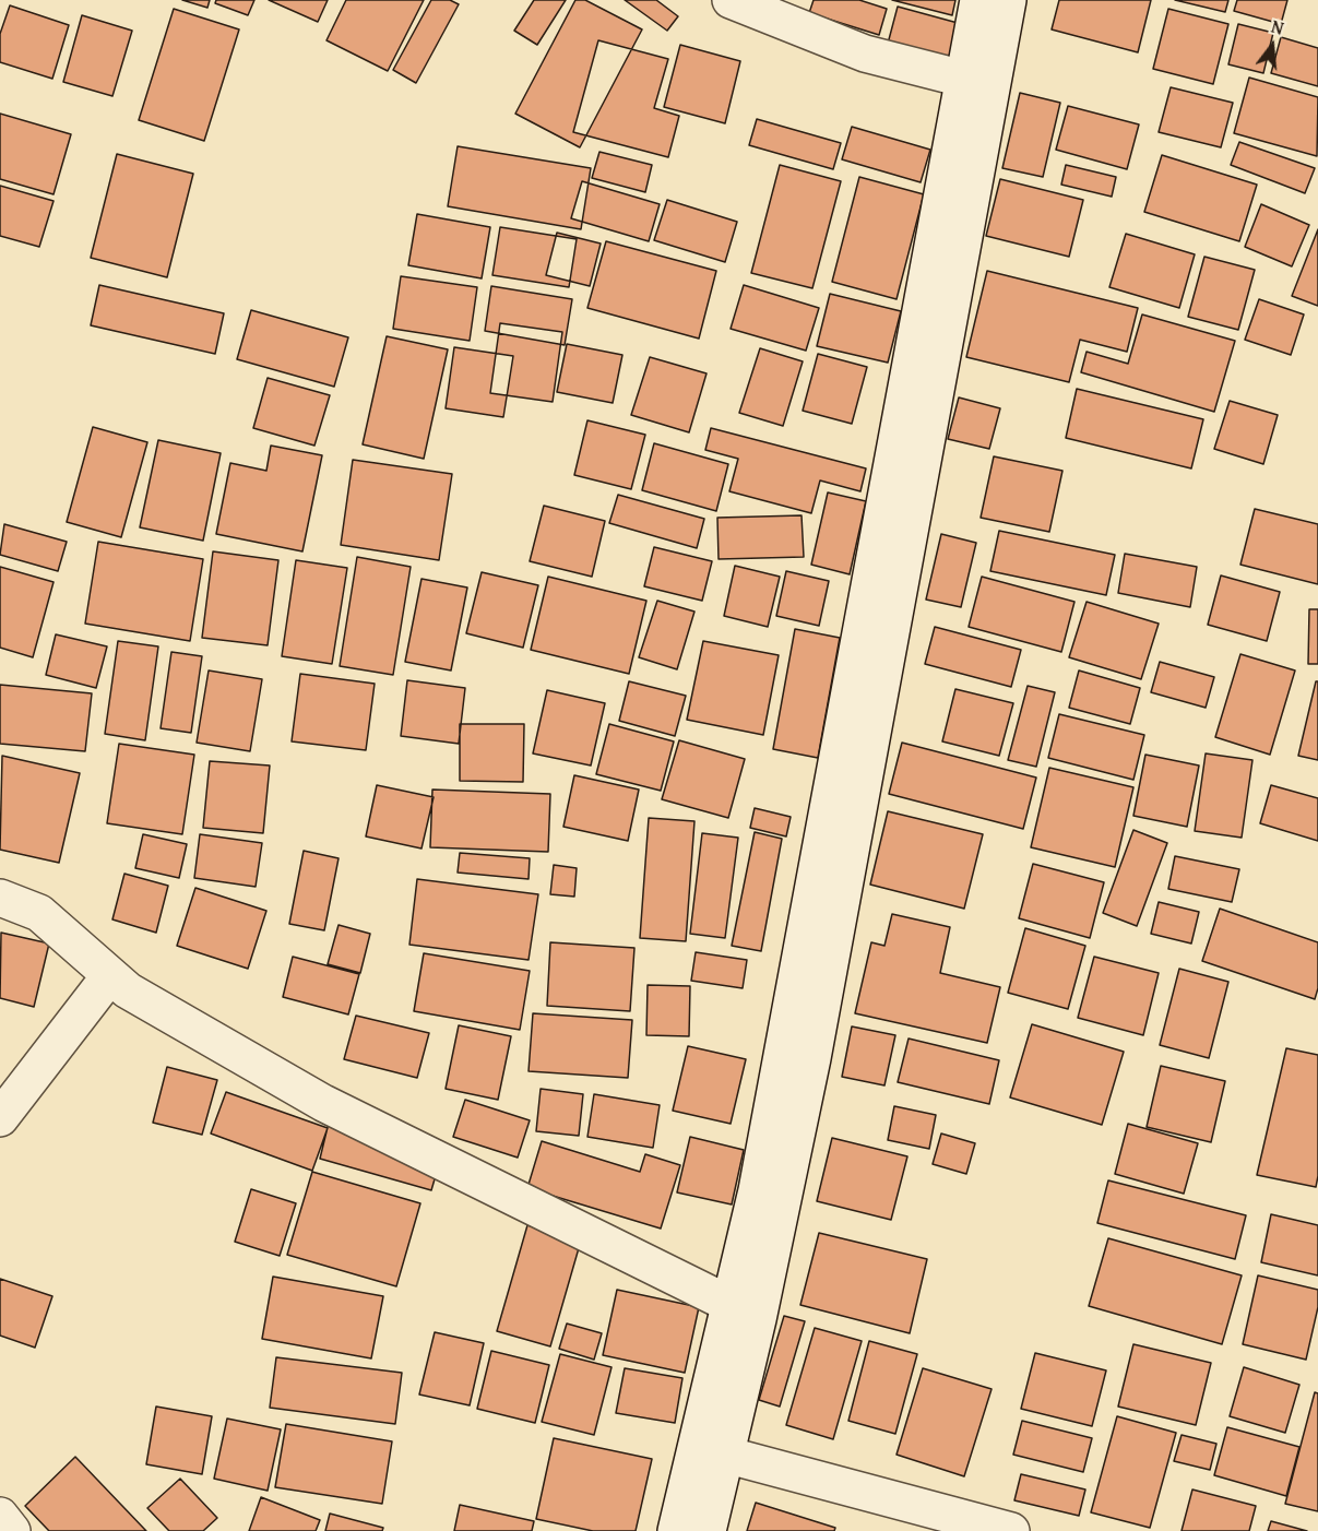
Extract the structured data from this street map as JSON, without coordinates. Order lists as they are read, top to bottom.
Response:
{
  "north": "top"
}
